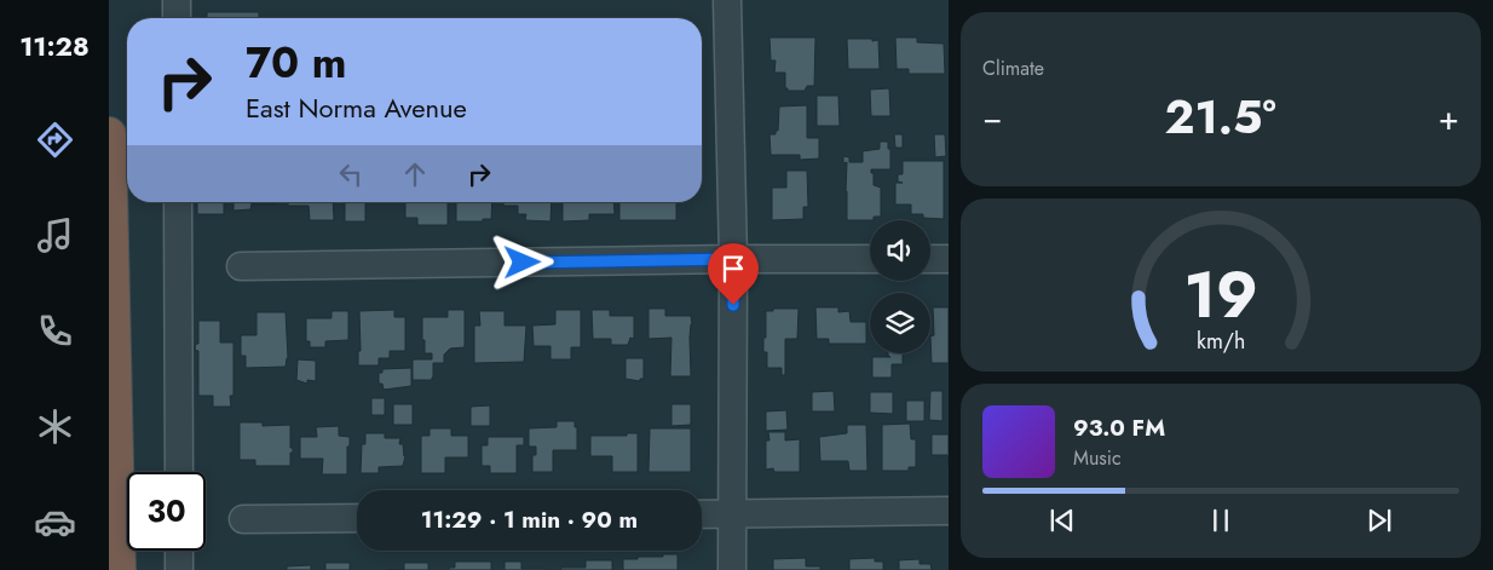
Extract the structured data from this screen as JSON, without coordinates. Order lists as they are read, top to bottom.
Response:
{
  "page": {
    "tabs": "11:28",
    "tile": "Climate",
    "turn": ["70 m", "East Norma Avenue"],
    "heat": ["−", "21.5°", "+"],
    "song": ["93.0 FM", "Music"],
    "limit": "30",
    "trip": "11:29 · 1 min · 90 m",
    "gauge": ["19", "km/h"]
  }
}
